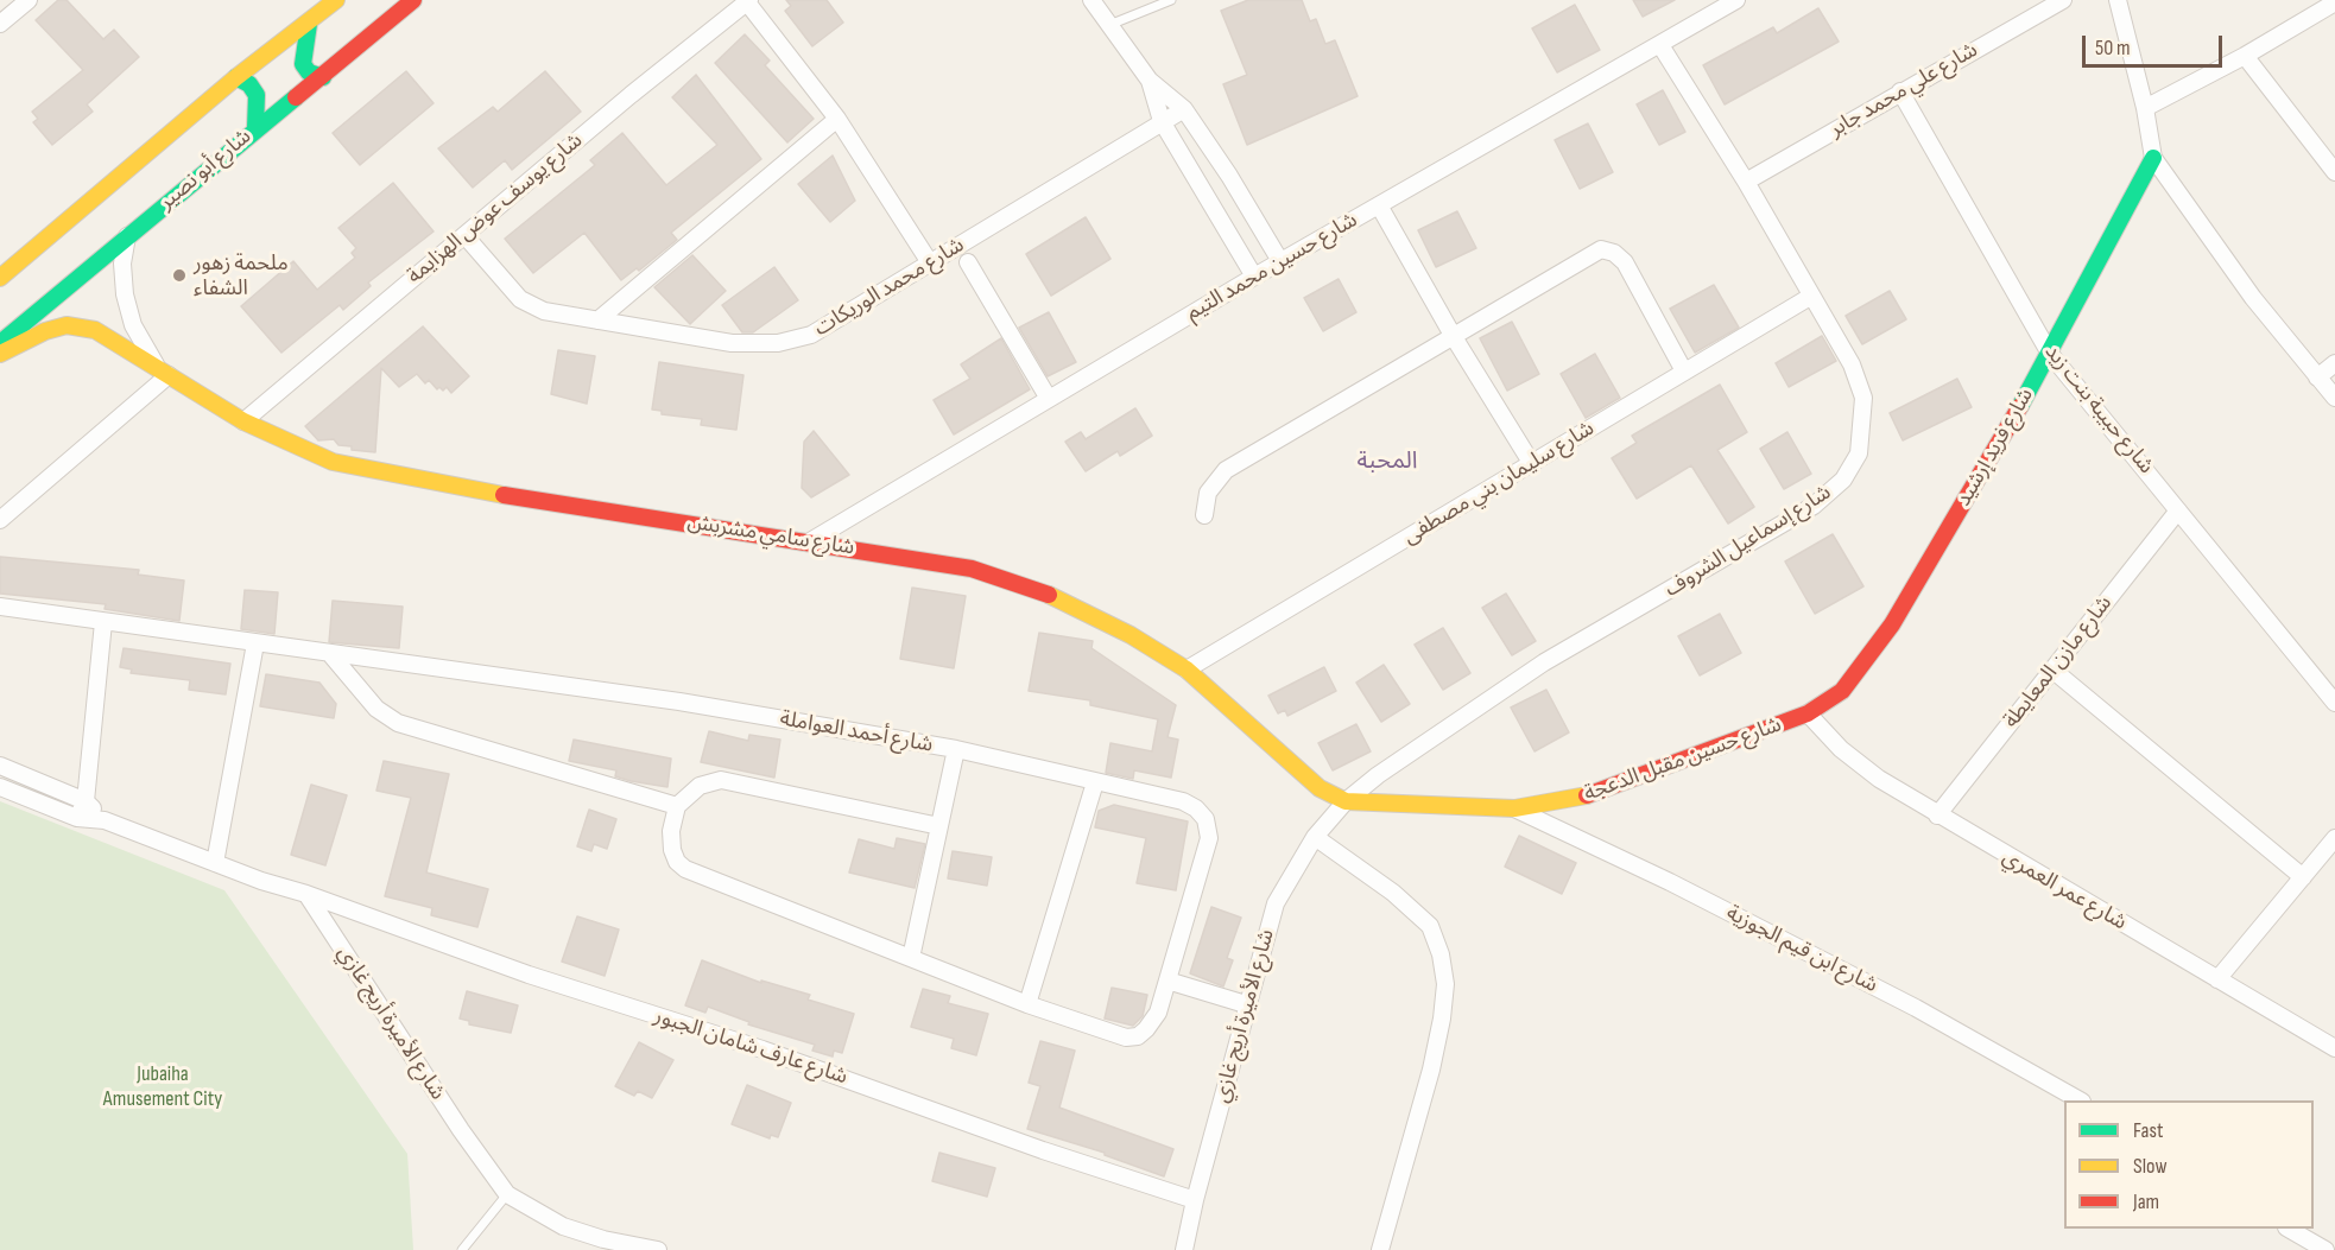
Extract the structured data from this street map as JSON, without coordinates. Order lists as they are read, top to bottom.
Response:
{
  "streets": {
    "street": [
      "شارع علي محمد جابر",
      "شارع أبو نصير",
      "شارع يوسف عوض الهزايمة",
      "شارع حسين محمد التيم",
      "شارع محمد الوريكات",
      "شارع حبيبة بنت زيد",
      "شارع فريد إرشيد",
      "شارع سليمان بني مصطفى",
      "شارع سامي مشربش",
      "شارع إسماعيل الشروف",
      "شارع مازن المعايطة",
      "شارع أحمد العواملة",
      "شارع حسين مقبل الدعجة",
      "شارع عمر العمري",
      "شارع ابن قيم الجوزية",
      "شارع الأميرة أريج غازي",
      "شارع عارف شامان الجبور"
    ]
  },
  "crossings": [
    ["شارع علي محمد جابر", "شارع حبيبة بنت زيد"],
    ["شارع علي محمد جابر", "شارع إسماعيل الشروف"],
    ["شارع أبو نصير", "شارع سامي مشربش"],
    ["شارع يوسف عوض الهزايمة", "شارع محمد الوريكات"],
    ["شارع يوسف عوض الهزايمة", "شارع سامي مشربش"],
    ["شارع حسين محمد التيم", "شارع سامي مشربش"],
    ["شارع حسين محمد التيم", "شارع إسماعيل الشروف"],
    ["شارع حبيبة بنت زيد", "شارع فريد إرشيد"],
    ["شارع حبيبة بنت زيد", "شارع مازن المعايطة"],
    ["شارع فريد إرشيد", "شارع حسين مقبل الدعجة"],
    ["شارع فريد إرشيد", "شارع عمر العمري"],
    ["شارع سليمان بني مصطفى", "شارع سامي مشربش"],
    ["شارع سليمان بني مصطفى", "شارع إسماعيل الشروف"],
    ["شارع سامي مشربش", "شارع إسماعيل الشروف"],
    ["شارع سامي مشربش", "شارع حسين مقبل الدعجة"],
    ["شارع سامي مشربش", "شارع الأميرة أريج غازي"],
    ["شارع إسماعيل الشروف", "شارع حسين مقبل الدعجة"],
    ["شارع إسماعيل الشروف", "شارع الأميرة أريج غازي"],
    ["شارع مازن المعايطة", "شارع عمر العمري"],
    ["شارع حسين مقبل الدعجة", "شارع عمر العمري"],
    ["شارع حسين مقبل الدعجة", "شارع ابن قيم الجوزية"],
    ["شارع حسين مقبل الدعجة", "شارع الأميرة أريج غازي"],
    ["شارع الأميرة أريج غازي", "شارع عارف شامان الجبور"]
  ],
  "districts": ["المحبة"],
  "parks": ["Jubaiha Amusement City"],
  "places": ["ملحمة زهور الشفاء"],
  "legend": ["Fast", "Slow", "Jam"],
  "scale_bar": "50 m"
}
